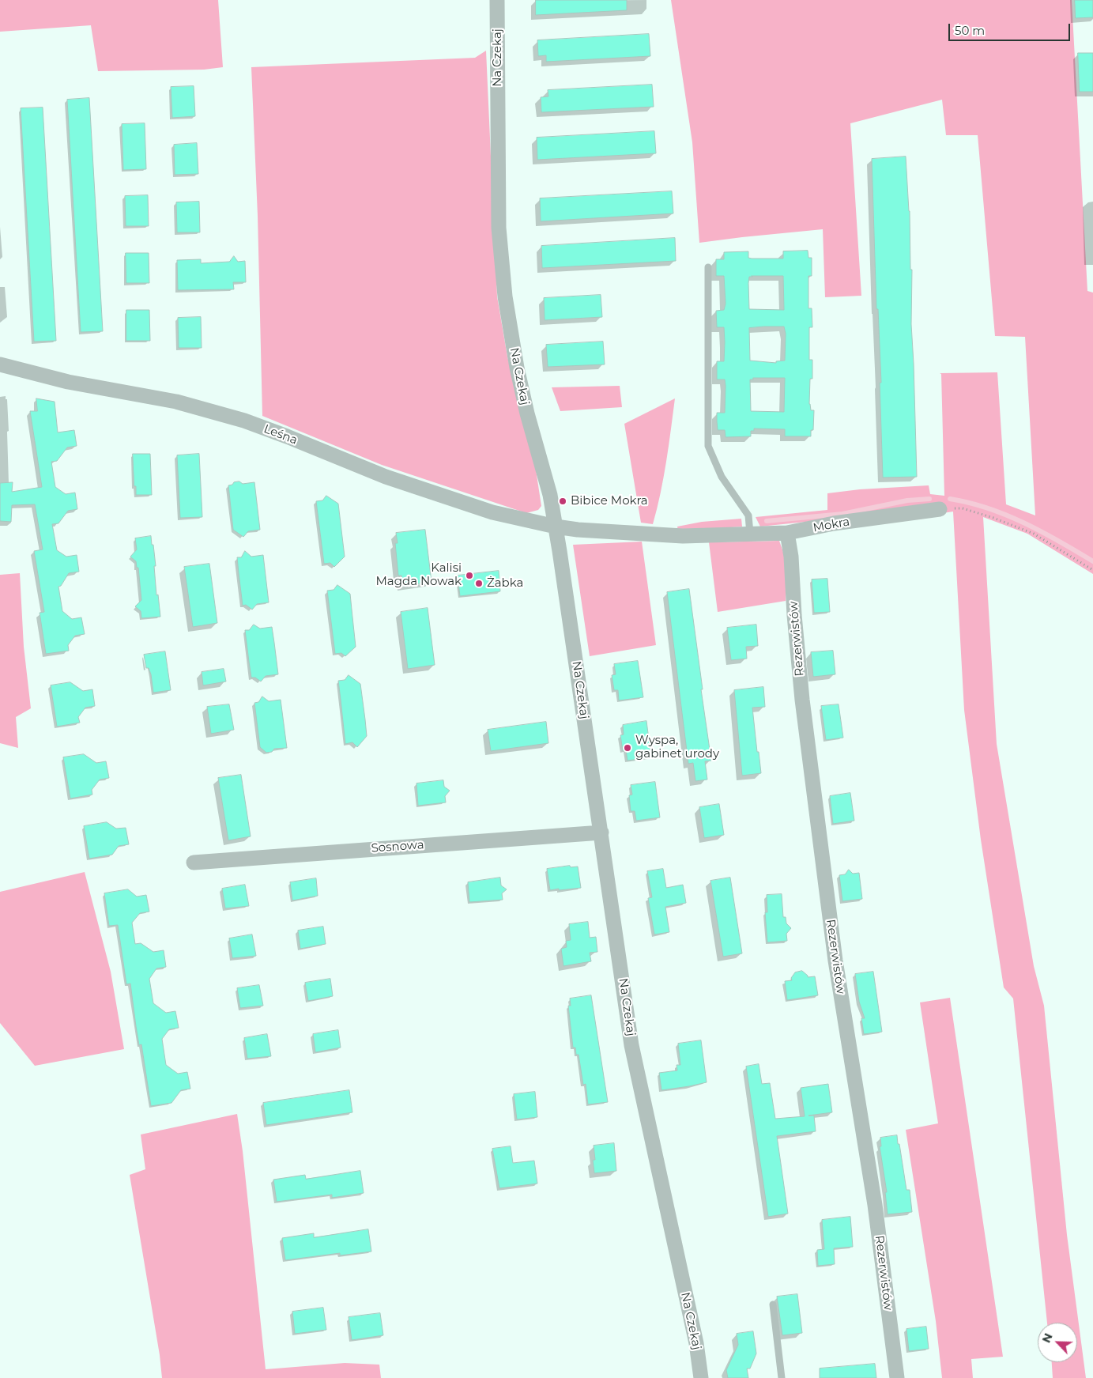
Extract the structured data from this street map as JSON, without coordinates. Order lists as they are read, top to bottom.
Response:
{
  "streets": {
    "street": [
      "Na Czekaj",
      "Leśna",
      "Mokra",
      "Rezerwistów",
      "Sosnowa"
    ]
  },
  "crossings": [
    ["Na Czekaj", "Leśna"],
    ["Na Czekaj", "Mokra"],
    ["Na Czekaj", "Sosnowa"],
    ["Leśna", "Mokra"],
    ["Mokra", "Rezerwistów"]
  ],
  "places": [
    "Bibice Mokra",
    "Kalisi Magda Nowak",
    "Żabka",
    "Wyspa, gabinet urody"
  ],
  "scale_bar": "50 m",
  "north": "top left"
}
